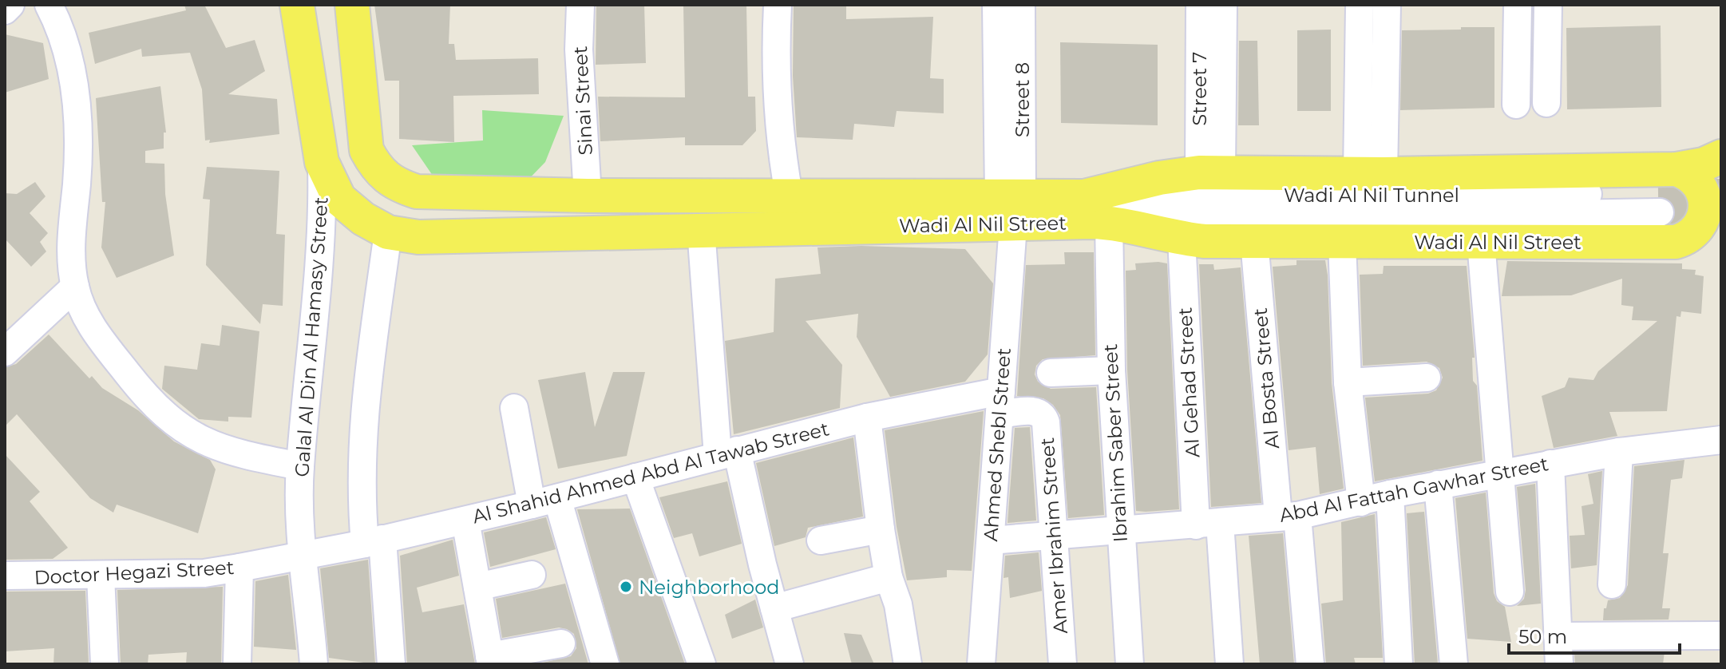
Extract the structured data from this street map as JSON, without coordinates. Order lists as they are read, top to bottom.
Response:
{
  "streets": {
    "main road": ["Wadi Al Nil Street", "Galal Al Din Al Hamasy Street"],
    "street": [
      "Street 7",
      "Street 8",
      "Sinai Street",
      "Wadi Al Nil Tunnel",
      "Al Bosta Street",
      "Al Gehad Street",
      "Ibrahim Saber Street",
      "Ahmed Shebl Street",
      "Al Shahid Ahmed Abd Al Tawab Street",
      "Abd Al Fattah Gawhar Street",
      "Amer Ibrahim Street",
      "Doctor Hegazi Street"
    ]
  },
  "crossings": [
    ["Street 7", "Wadi Al Nil Street"],
    ["Street 8", "Wadi Al Nil Street"],
    ["Street 8", "Ahmed Shebl Street"],
    ["Sinai Street", "Wadi Al Nil Street"],
    ["Wadi Al Nil Tunnel", "Wadi Al Nil Street"],
    ["Wadi Al Nil Tunnel", "Ibrahim Saber Street"],
    ["Wadi Al Nil Street", "Galal Al Din Al Hamasy Street"],
    ["Wadi Al Nil Street", "Al Bosta Street"],
    ["Wadi Al Nil Street", "Al Gehad Street"],
    ["Wadi Al Nil Street", "Ibrahim Saber Street"],
    ["Wadi Al Nil Street", "Ahmed Shebl Street"],
    ["Galal Al Din Al Hamasy Street", "Al Shahid Ahmed Abd Al Tawab Street"],
    ["Galal Al Din Al Hamasy Street", "Doctor Hegazi Street"],
    ["Al Bosta Street", "Abd Al Fattah Gawhar Street"],
    ["Al Gehad Street", "Abd Al Fattah Gawhar Street"],
    ["Ibrahim Saber Street", "Abd Al Fattah Gawhar Street"],
    ["Ahmed Shebl Street", "Al Shahid Ahmed Abd Al Tawab Street"],
    ["Ahmed Shebl Street", "Abd Al Fattah Gawhar Street"],
    ["Ahmed Shebl Street", "Amer Ibrahim Street"],
    ["Al Shahid Ahmed Abd Al Tawab Street", "Amer Ibrahim Street"],
    ["Al Shahid Ahmed Abd Al Tawab Street", "Doctor Hegazi Street"],
    ["Abd Al Fattah Gawhar Street", "Amer Ibrahim Street"]
  ],
  "places": ["Neighborhood"],
  "scale_bar": "50 m"
}
